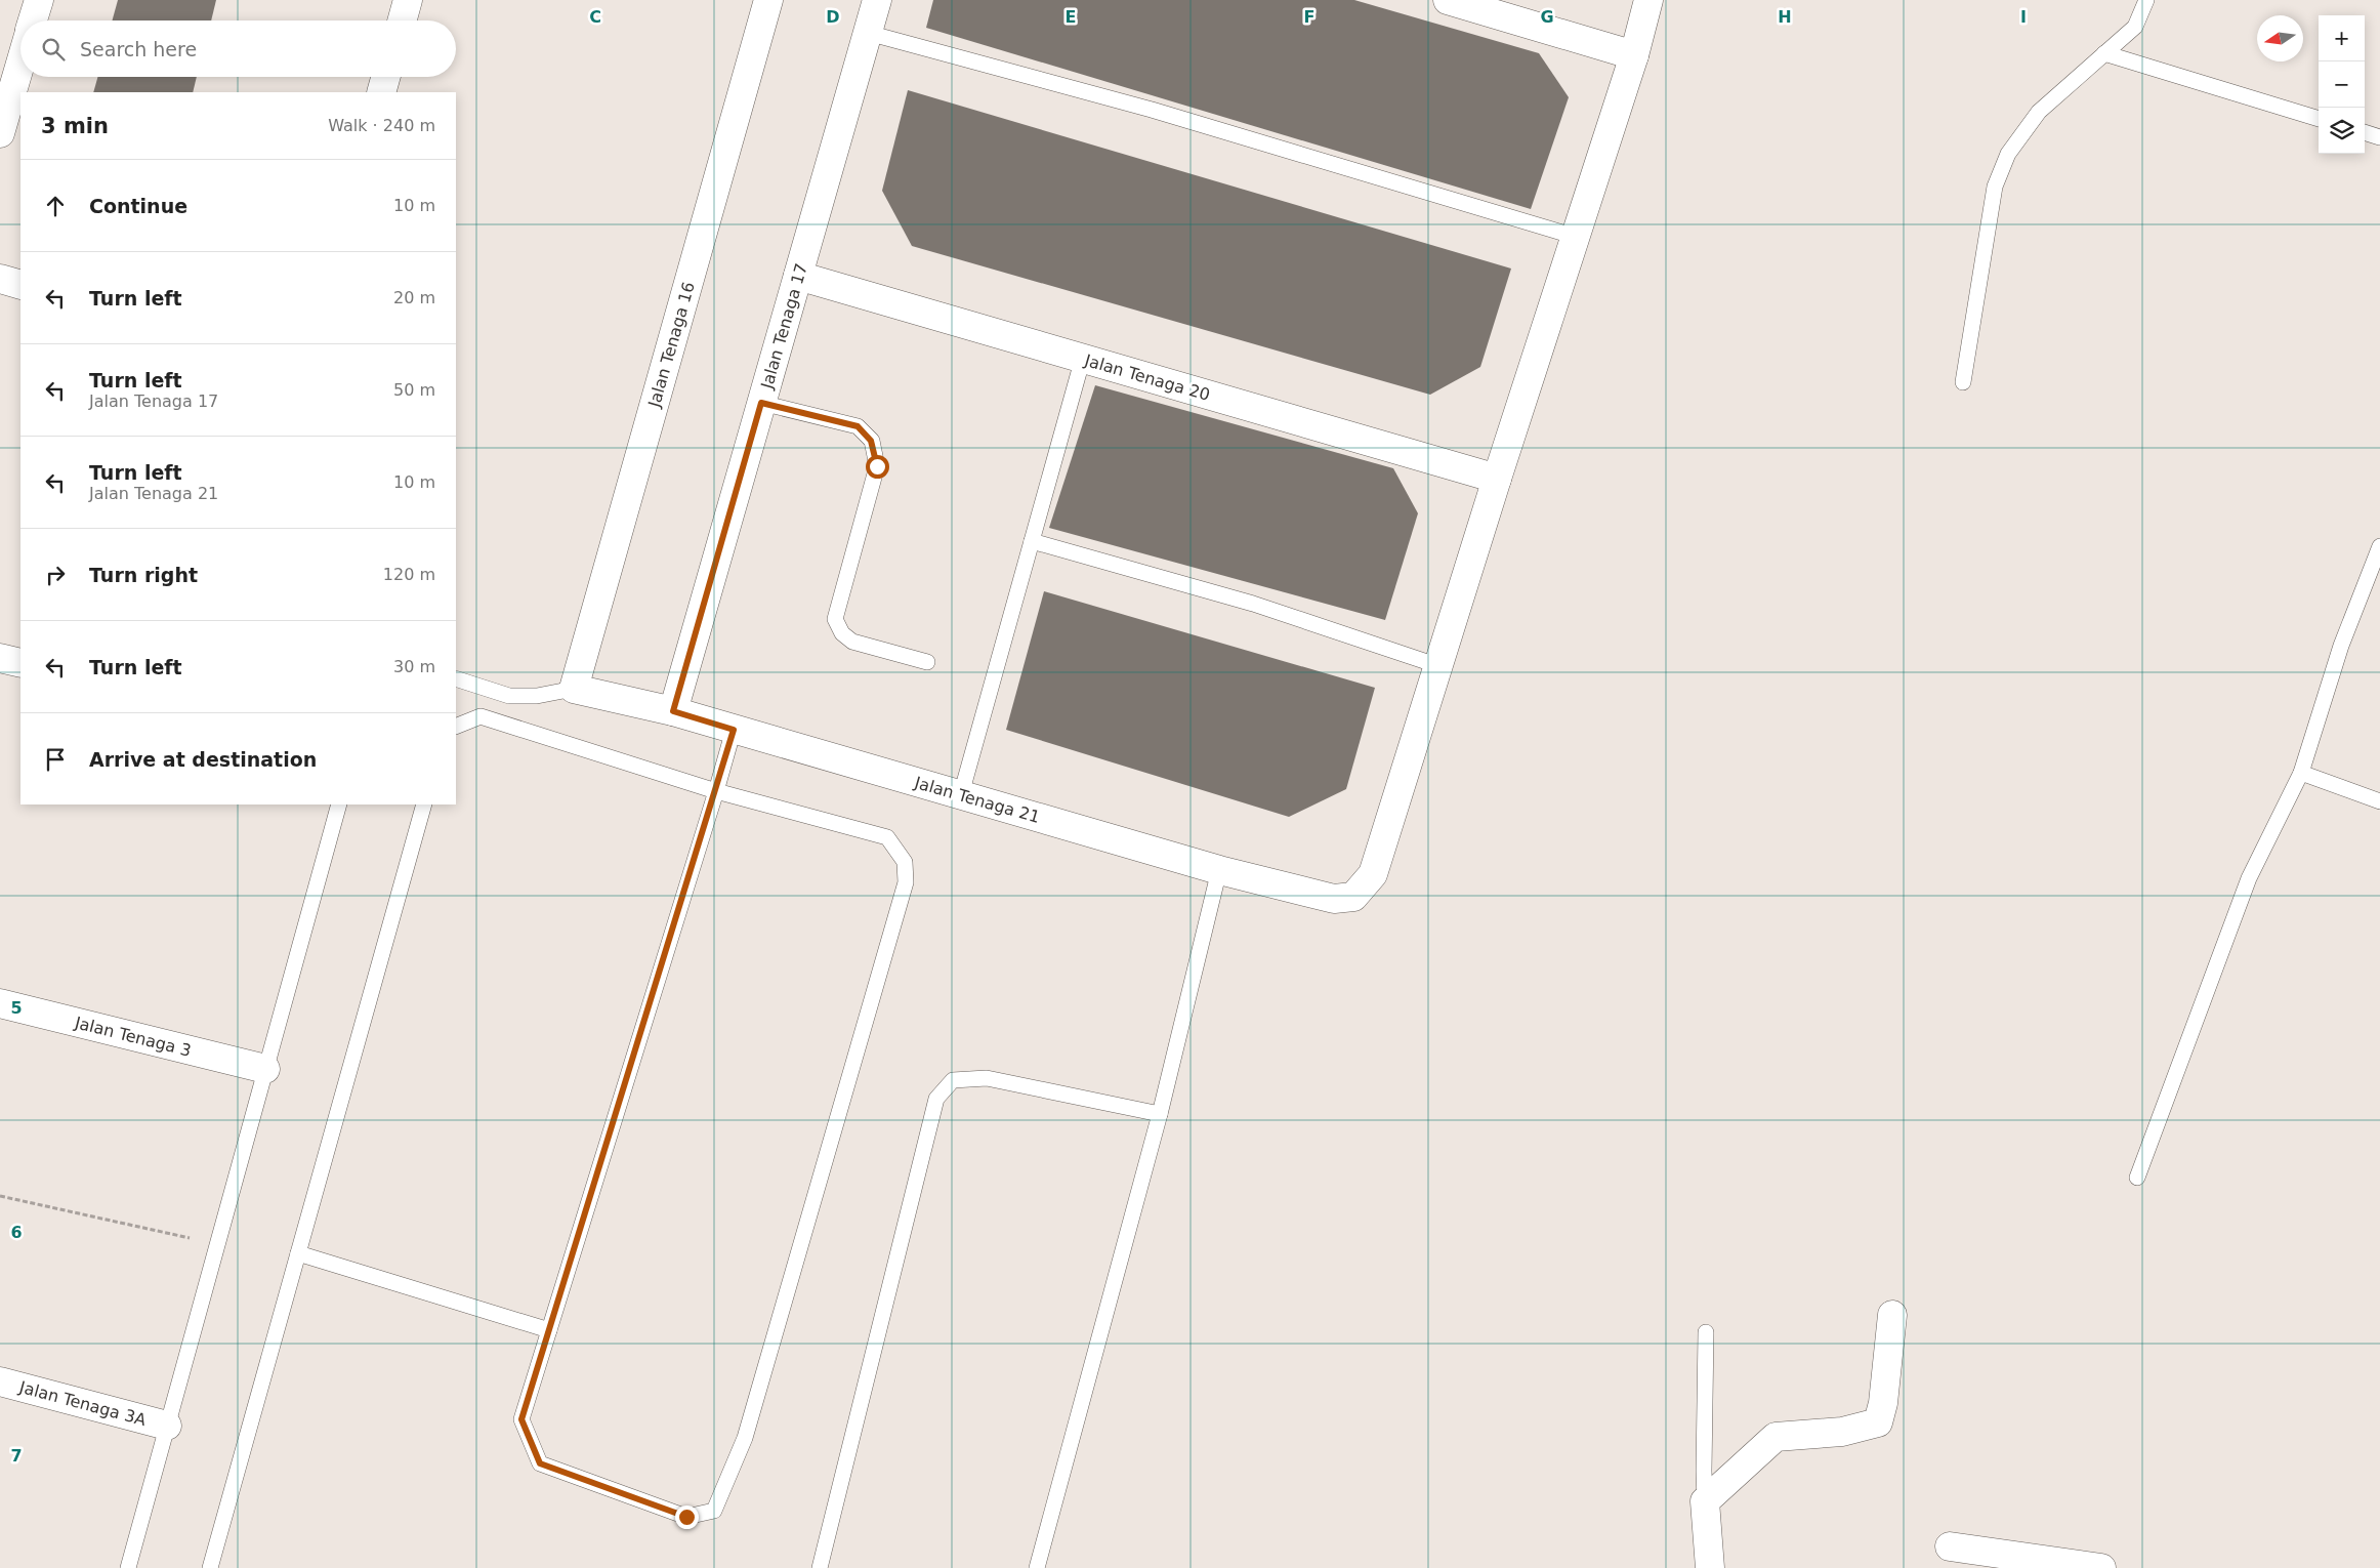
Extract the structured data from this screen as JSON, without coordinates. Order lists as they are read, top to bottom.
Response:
{
  "streets": {
    "street": [
      "Jalan Tenaga 17",
      "Jalan Tenaga 16",
      "Jalan Tenaga 20",
      "Jalan Tenaga 21",
      "Jalan Tenaga 3",
      "Jalan Tenaga 3A"
    ]
  },
  "crossings": [
    ["Jalan Tenaga 17", "Jalan Tenaga 20"],
    ["Jalan Tenaga 17", "Jalan Tenaga 21"],
    ["Jalan Tenaga 16", "Jalan Tenaga 21"]
  ],
  "north": "left",
  "page": {
    "map_buttons": ["+", "−"],
    "search": "Search here",
    "heading": ["3 min", "Walk · 240 m"],
    "list": [
      ["Continue", "10 m"],
      ["Turn left", "20 m"],
      ["Turn left", "Jalan Tenaga 17", "50 m"],
      ["Turn left", "Jalan Tenaga 21", "10 m"],
      ["Turn right", "120 m"],
      ["Turn left", "30 m"],
      "Arrive at destination"
    ]
  },
  "grid": {
    "columns": [
      "C",
      "D",
      "E",
      "F",
      "G",
      "H",
      "I"
    ],
    "rows": ["5", "6", "7"]
  }
}
